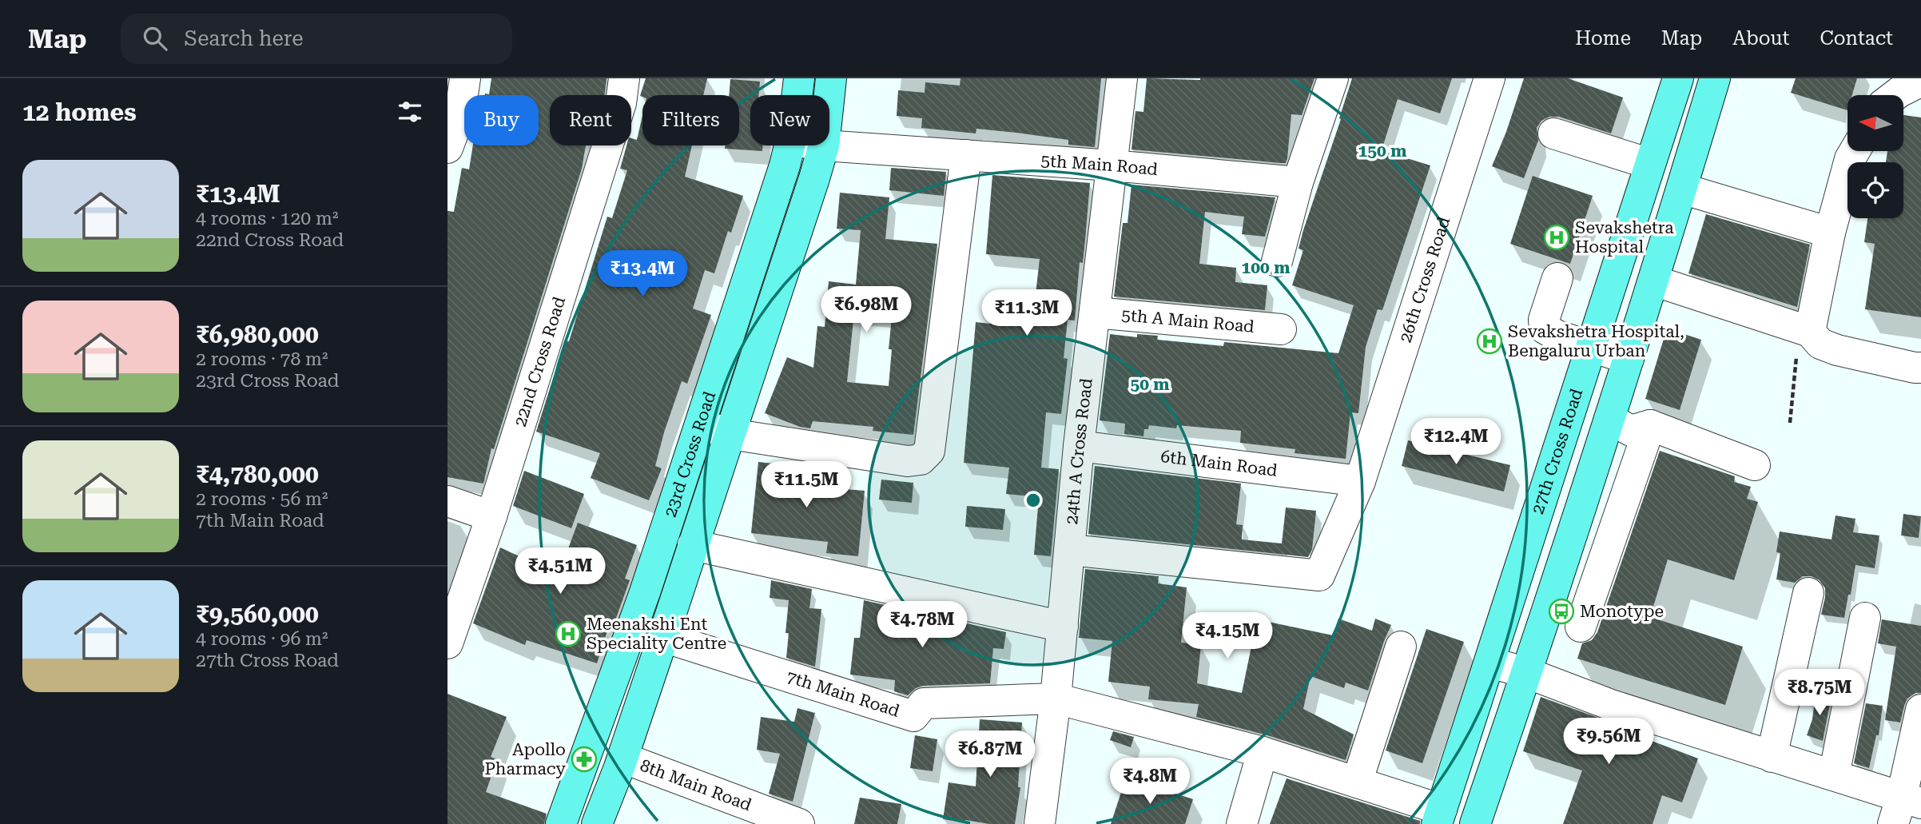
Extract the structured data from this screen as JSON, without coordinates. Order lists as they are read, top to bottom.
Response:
{
  "streets": {
    "main road": ["27th Cross Road", "23rd Cross Road"],
    "street": [
      "5th Main Road",
      "26th Cross Road",
      "5th A Main Road",
      "22nd Cross Road",
      "24th A Cross Road",
      "6th Main Road",
      "7th Main Road",
      "8th Main Road"
    ]
  },
  "crossings": [
    ["5th Main Road", "24th A Cross Road"],
    ["5th Main Road", "23rd Cross Road"],
    ["26th Cross Road", "24th A Cross Road"],
    ["26th Cross Road", "6th Main Road"],
    ["5th A Main Road", "24th A Cross Road"],
    ["24th A Cross Road", "6th Main Road"],
    ["24th A Cross Road", "7th Main Road"],
    ["23rd Cross Road", "7th Main Road"],
    ["23rd Cross Road", "8th Main Road"]
  ],
  "places": {
    "hospital": ["Sevakshetra Hospital", "Sevakshetra Hospital, Bengaluru Urban", "Meenakshi Ent Speciality Centre"],
    "bus stop": ["Monotype"],
    "pharmacy": ["Apollo Pharmacy"]
  },
  "north": "left",
  "page": {
    "header": "Map",
    "search": "Search here",
    "nav": [
      "Home",
      "Map",
      "About",
      "Contact"
    ],
    "heading": "12 homes",
    "chip": [
      "Buy",
      "Rent",
      "Filters",
      "New"
    ],
    "list": [
      {
        "name": "₹13.4M",
        "note": "4 rooms · 120 m² · 22nd Cross Road"
      },
      {
        "name": "₹6,980,000",
        "note": "2 rooms · 78 m² · 23rd Cross Road"
      },
      {
        "name": "₹4,780,000",
        "note": "2 rooms · 56 m² · 7th Main Road"
      },
      {
        "name": "₹9,560,000",
        "note": "4 rooms · 96 m² · 27th Cross Road"
      }
    ],
    "price": [
      "₹13.4M",
      "₹6.98M",
      "₹11.3M",
      "₹12.4M",
      "₹11.5M",
      "₹4.51M",
      "₹4.78M",
      "₹4.15M",
      "₹8.75M",
      "₹9.56M",
      "₹6.87M",
      "₹4.8M"
    ]
  },
  "rings": ["150 m", "100 m", "50 m"]
}
